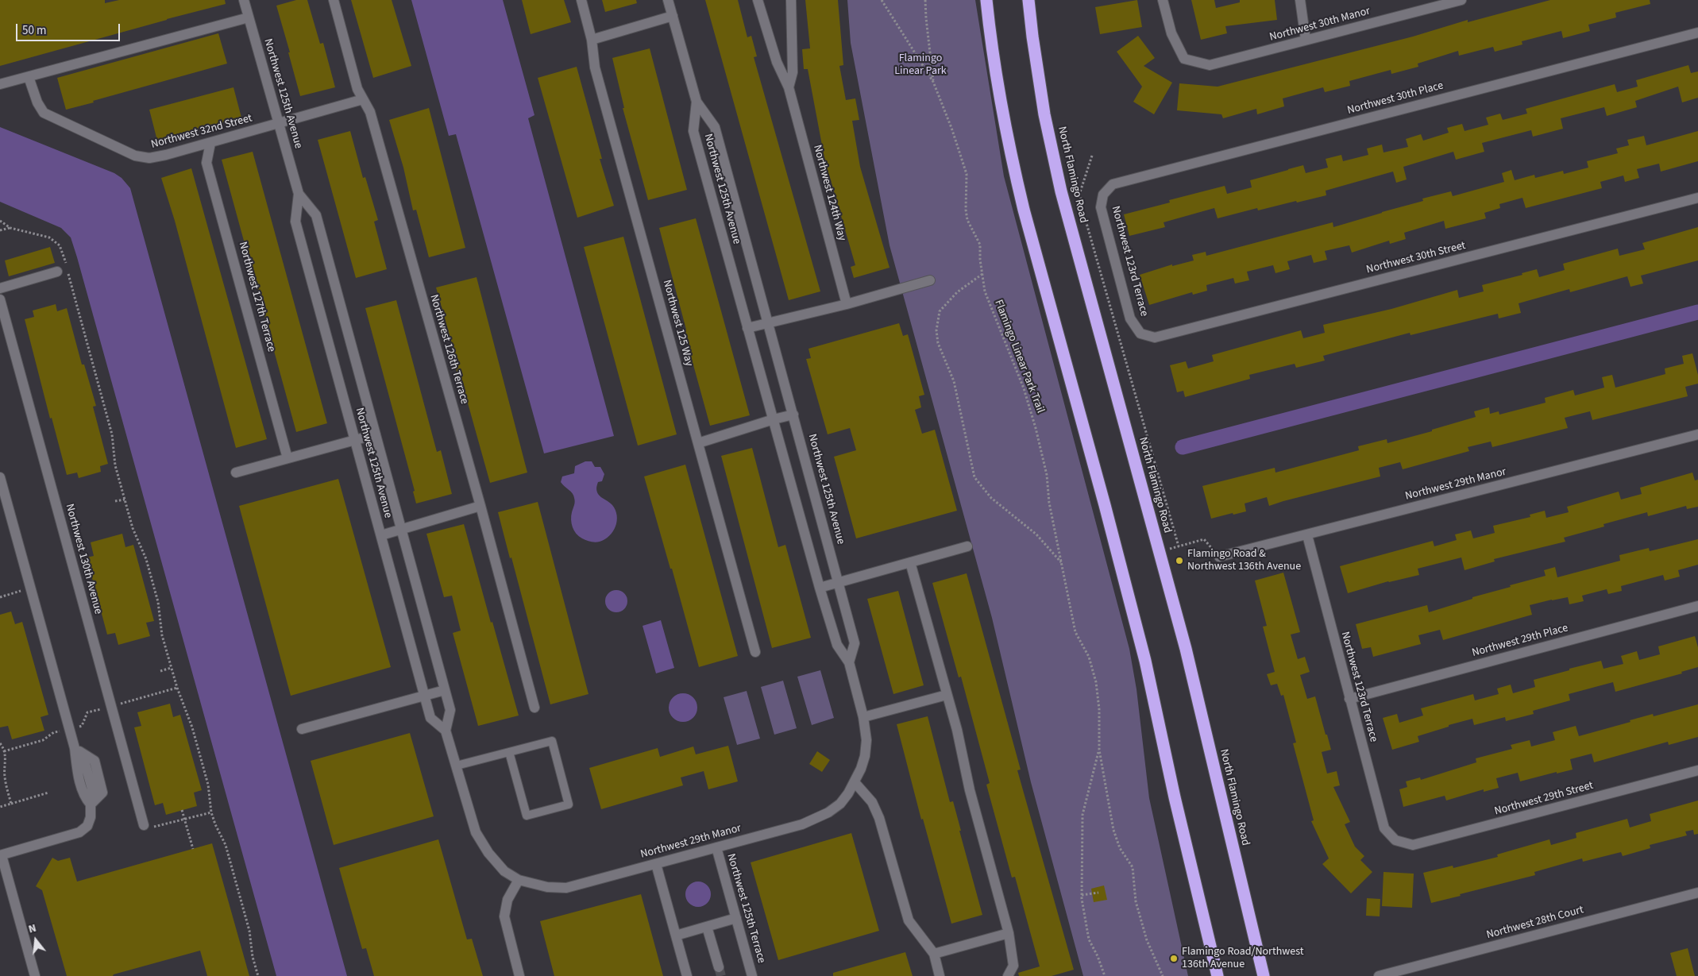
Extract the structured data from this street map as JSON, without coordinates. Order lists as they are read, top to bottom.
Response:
{
  "streets": {
    "highway": ["North Flamingo Road"],
    "street": [
      "Northwest 30th Manor",
      "Northwest 125th Avenue",
      "Northwest 30th Place",
      "Northwest 32nd Street",
      "Northwest 124th Way",
      "Northwest 30th Street",
      "Northwest 123rd Terrace",
      "Northwest 127th Terrace",
      "Northwest 125 Way",
      "Northwest 126th Terrace",
      "Northwest 29th Manor",
      "Northwest 130th Avenue",
      "Northwest 29th Place",
      "Northwest 29th Street",
      "Northwest 125th Terrace",
      "Northwest 28th Court"
    ],
    "path": ["Flamingo Linear Park Trail"]
  },
  "crossings": [
    ["Northwest 125th Avenue", "Northwest 32nd Street"],
    ["Northwest 125th Avenue", "Northwest 29th Manor"],
    ["Northwest 30th Place", "Northwest 123rd Terrace"],
    ["Northwest 32nd Street", "Northwest 127th Terrace"],
    ["Northwest 32nd Street", "Northwest 126th Terrace"],
    ["Northwest 30th Street", "Northwest 123rd Terrace"],
    ["Northwest 123rd Terrace", "Northwest 29th Manor"],
    ["Northwest 123rd Terrace", "Northwest 29th Place"],
    ["Northwest 123rd Terrace", "Northwest 29th Street"],
    ["Northwest 29th Manor", "Northwest 125th Terrace"]
  ],
  "parks": ["Flamingo Linear Park"],
  "places": ["Flamingo Road & Northwest 136th Avenue", "Flamingo Road/Northwest 136th Avenue"],
  "scale_bar": "50 m",
  "north": "top"
}
